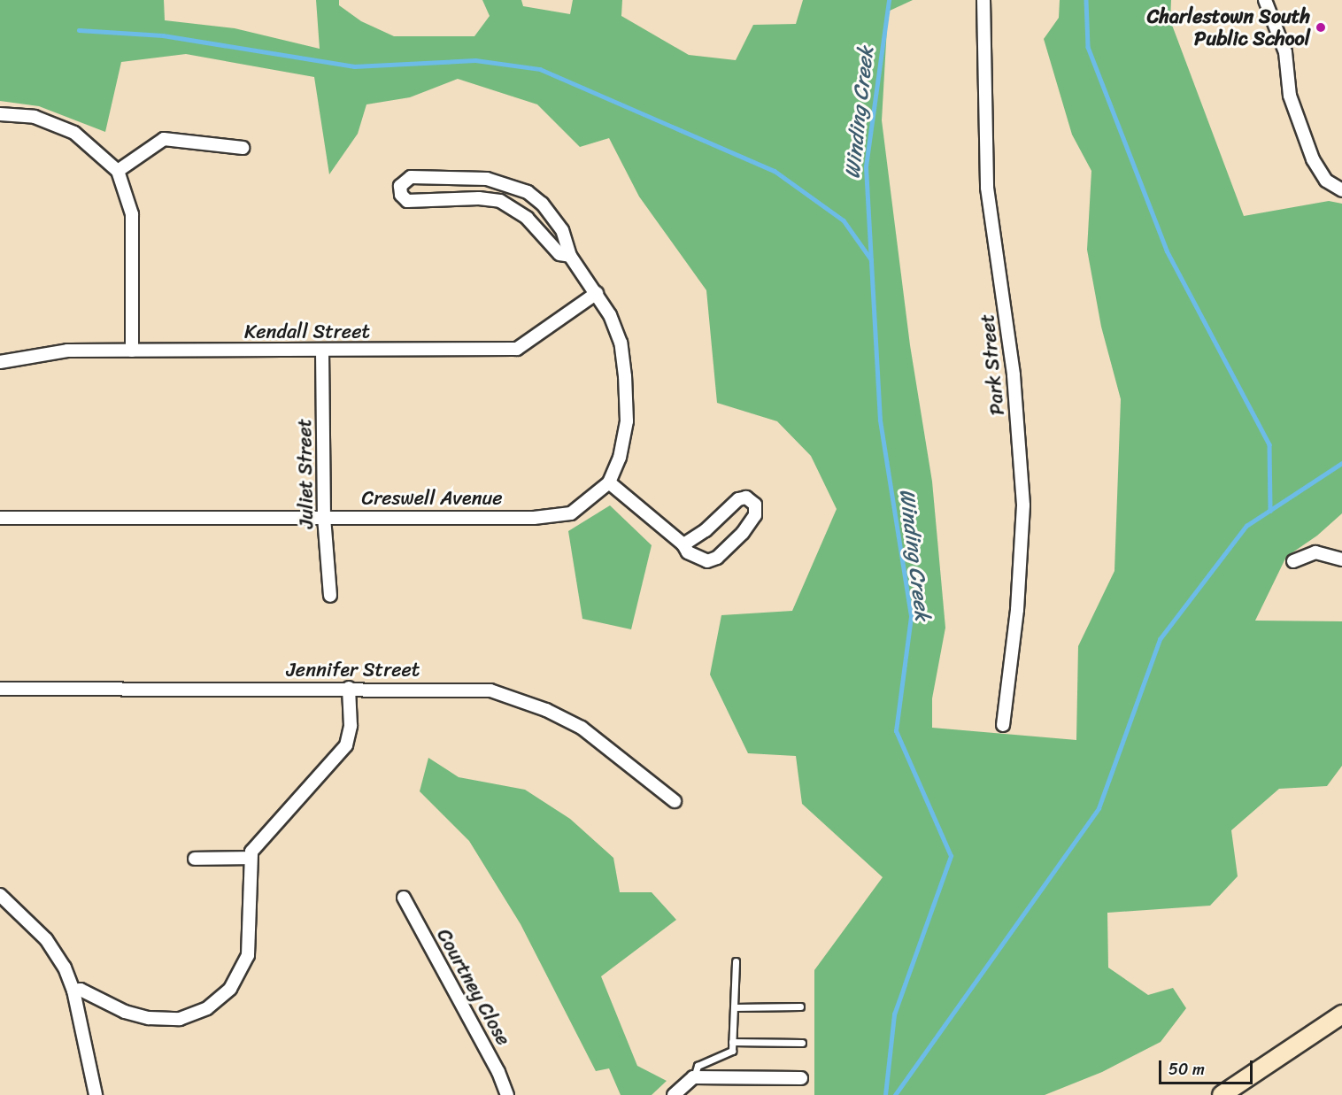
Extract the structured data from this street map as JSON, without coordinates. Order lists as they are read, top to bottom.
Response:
{
  "streets": {
    "street": [
      "Kendall Street",
      "Park Street",
      "Juliet Street",
      "Creswell Avenue",
      "Jennifer Street",
      "Courtney Close"
    ]
  },
  "crossings": [
    ["Kendall Street", "Juliet Street"],
    ["Kendall Street", "Creswell Avenue"],
    ["Juliet Street", "Creswell Avenue"]
  ],
  "water": ["Winding Creek"],
  "places": ["Charlestown South Public School"],
  "scale_bar": "50 m"
}
